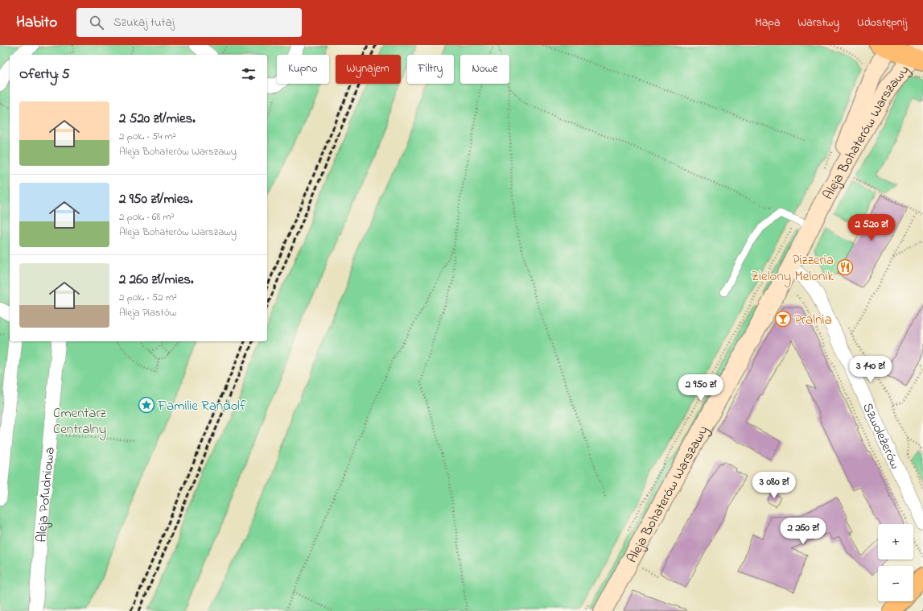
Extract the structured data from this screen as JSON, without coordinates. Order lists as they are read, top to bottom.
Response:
{
  "streets": {
    "street": ["Aleja Bohaterów Warszawy", "Szwoleżerów", "Aleja Południowa"]
  },
  "crossings": [
    ["Aleja Bohaterów Warszawy", "Szwoleżerów"]
  ],
  "parks": ["Cmentarz Centralny"],
  "places": {
    "restaurant": ["Pizzeria Zielony Melonik"],
    "bar": ["Pralnia"],
    "place": ["Familie Randolf"]
  },
  "page": {
    "header": "Habito",
    "search": "Szukaj tutaj",
    "nav": ["Mapa", "Warstwy", "Udostępnij"],
    "chip": [
      "Kupno",
      "Wynajem",
      "Filtry",
      "Nowe"
    ],
    "heading": "Oferty: 5",
    "list": [
      {
        "name": "2 520 zł/mies.",
        "note": "2 pok. · 54 m² · Aleja Bohaterów Warszawy"
      },
      {
        "name": "2 950 zł/mies.",
        "note": "2 pok. · 68 m² · Aleja Bohaterów Warszawy"
      },
      {
        "name": "2 260 zł/mies.",
        "note": "2 pok. · 52 m² · Aleja Piastów"
      }
    ],
    "price": [
      "2 520 zł",
      "3 140 zł",
      "2 950 zł",
      "3 080 zł",
      "2 260 zł"
    ],
    "map_buttons": ["+", "−"]
  }
}
